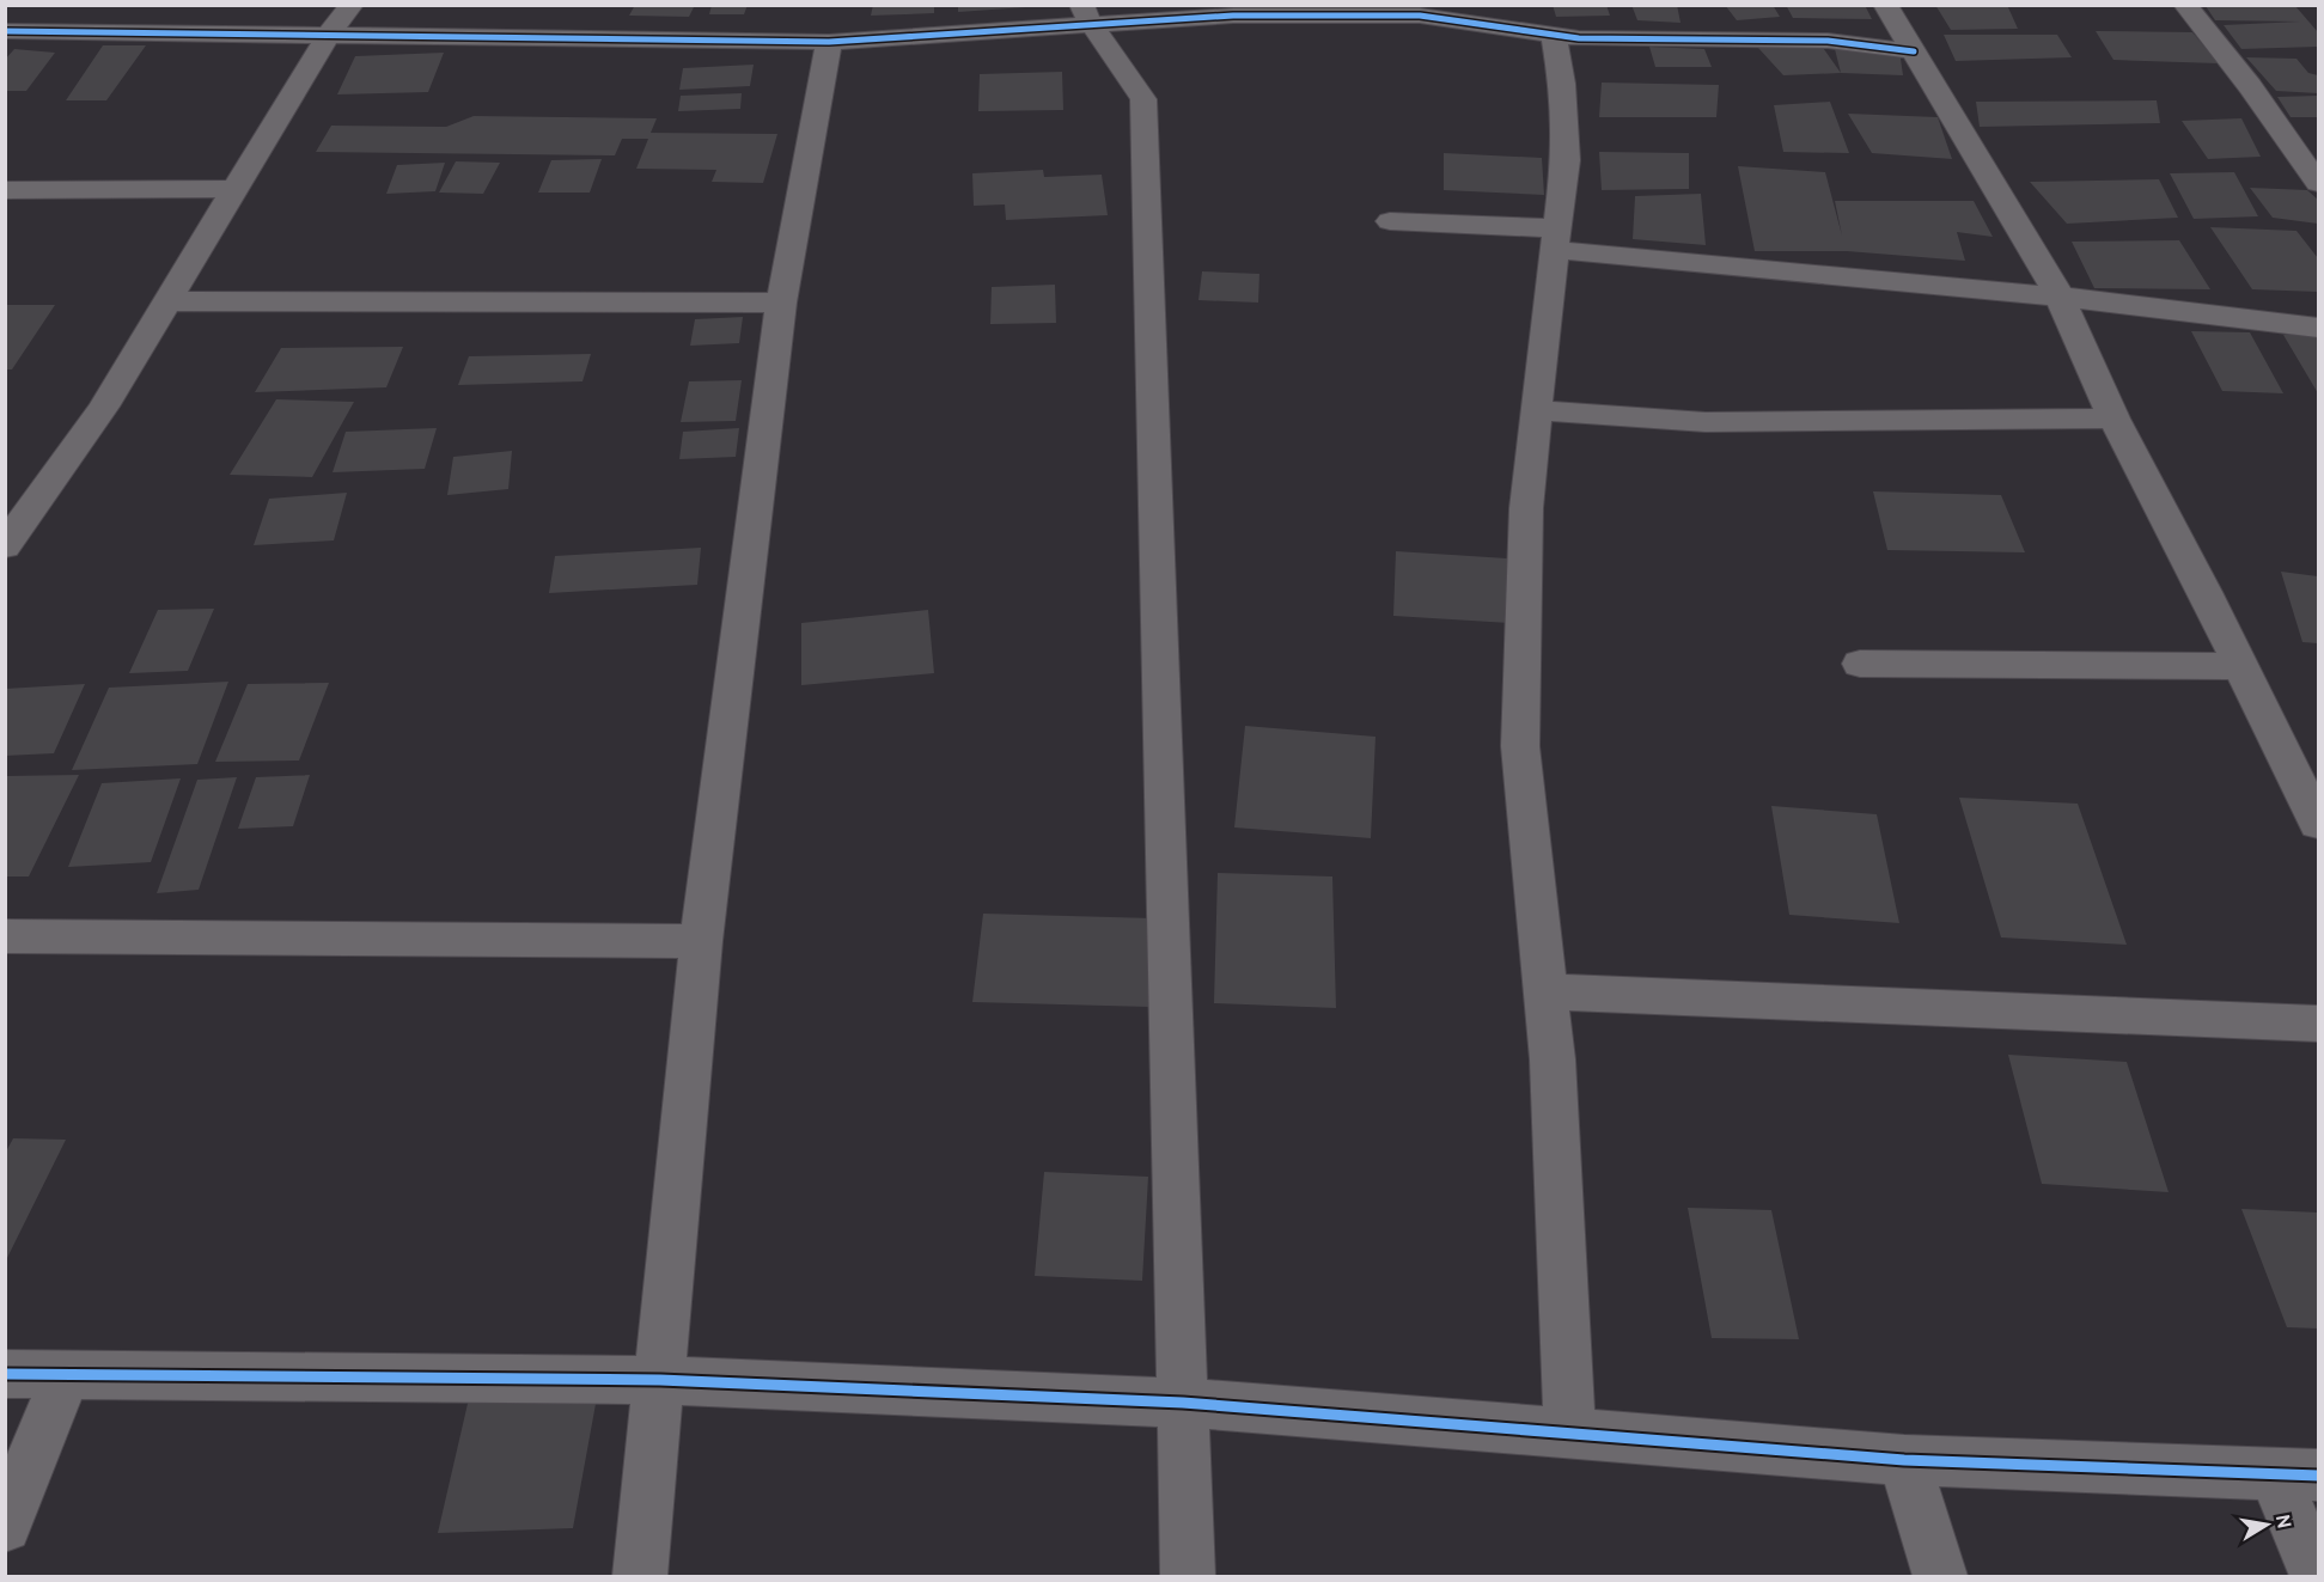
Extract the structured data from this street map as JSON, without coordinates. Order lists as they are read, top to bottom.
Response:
{
  "north": "right"
}
